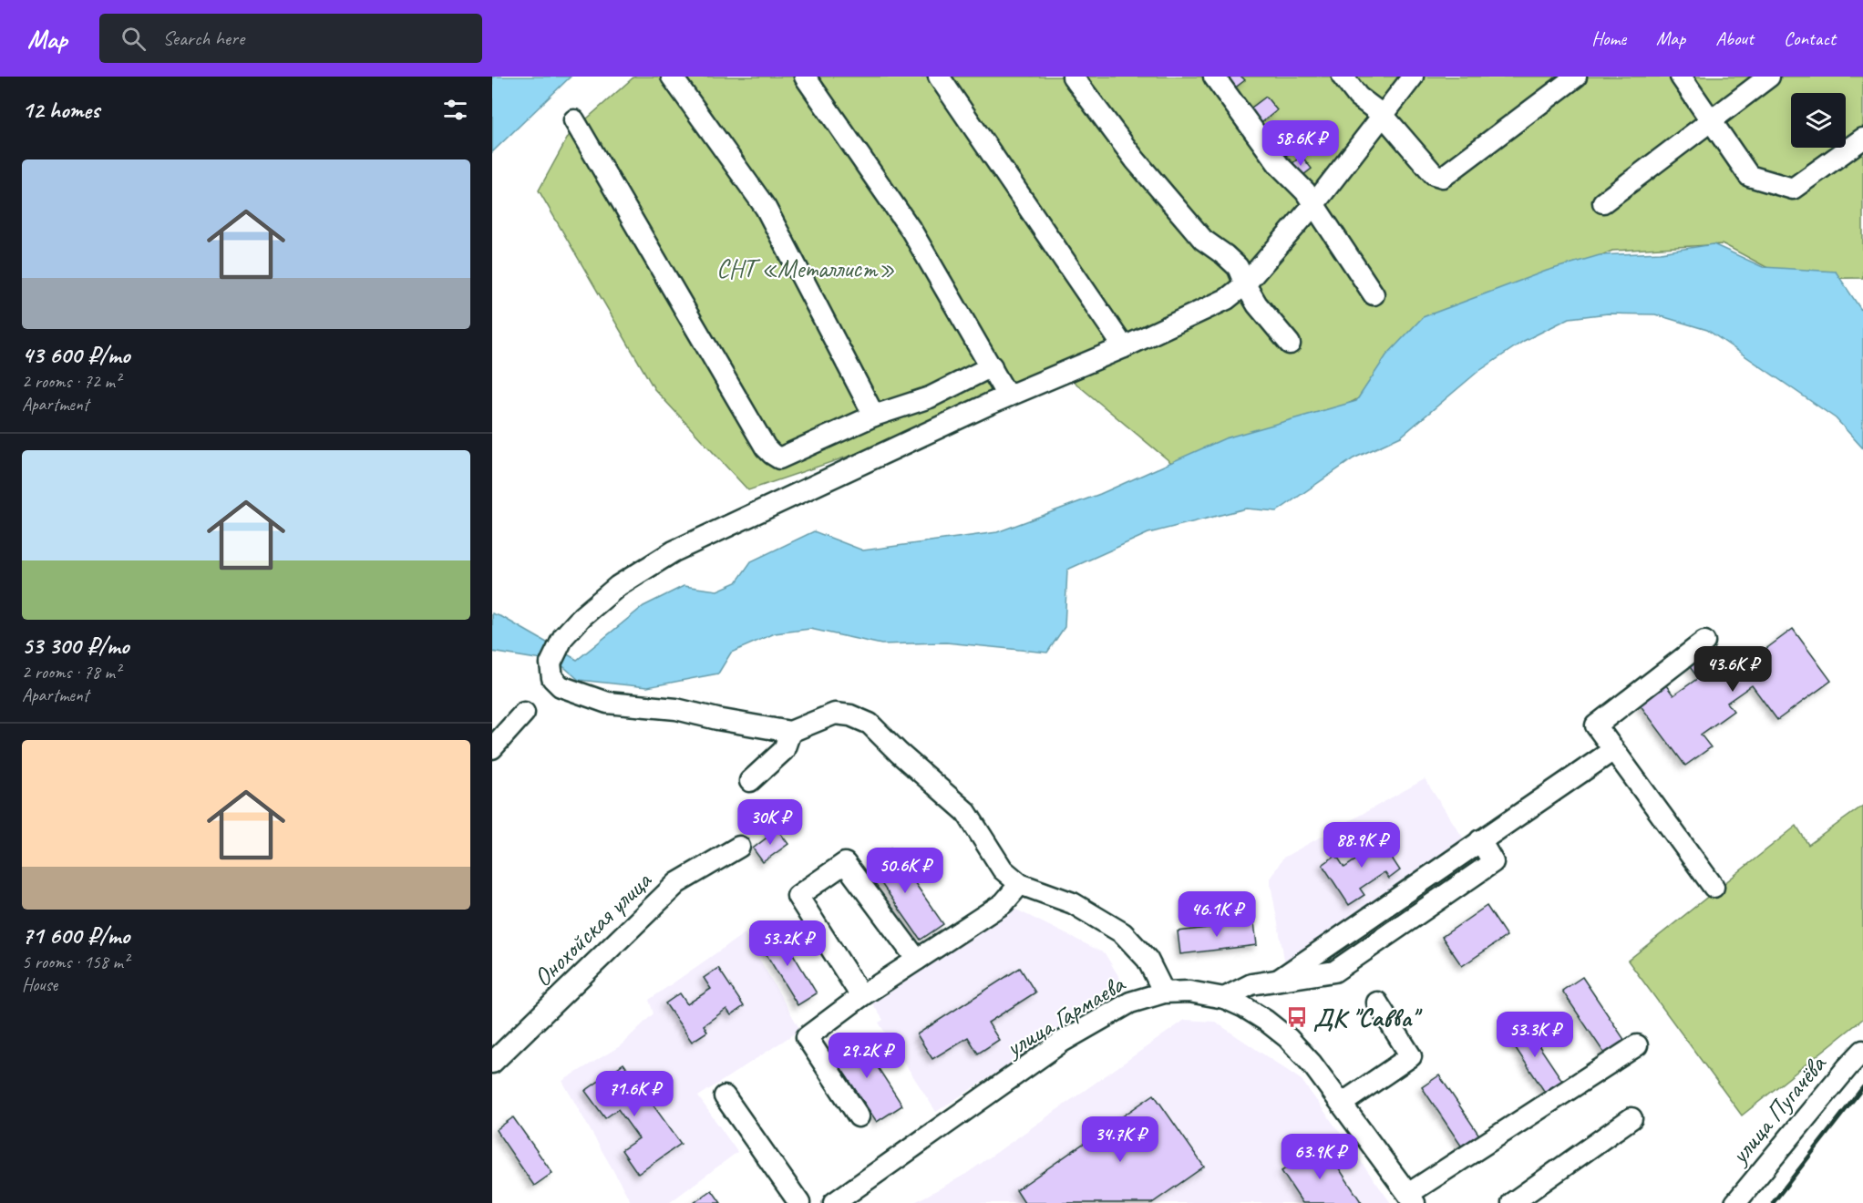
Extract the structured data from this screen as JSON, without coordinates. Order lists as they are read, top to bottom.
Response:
{
  "streets": {
    "street": ["Онохойская улица", "улица Гармаева", "улица Пугачёва"]
  },
  "parks": ["СНТ «Металлист»"],
  "places": {
    "bus stop": ["ДК \"Савва\""]
  },
  "page": {
    "header": "Map",
    "search": "Search here",
    "nav": [
      "Home",
      "Map",
      "About",
      "Contact"
    ],
    "heading": "12 homes",
    "price": [
      "58.6K ₽",
      "43.6K ₽",
      "30K ₽",
      "88.9K ₽",
      "50.6K ₽",
      "46.1K ₽",
      "53.2K ₽",
      "53.3K ₽",
      "29.2K ₽",
      "71.6K ₽",
      "34.7K ₽",
      "63.9K ₽"
    ],
    "list": [
      {
        "name": "43 600 ₽/mo",
        "note": "2 rooms · 72 m² · Apartment"
      },
      {
        "name": "53 300 ₽/mo",
        "note": "2 rooms · 78 m² · Apartment"
      },
      {
        "name": "71 600 ₽/mo",
        "note": "5 rooms · 158 m² · House"
      }
    ]
  }
}
